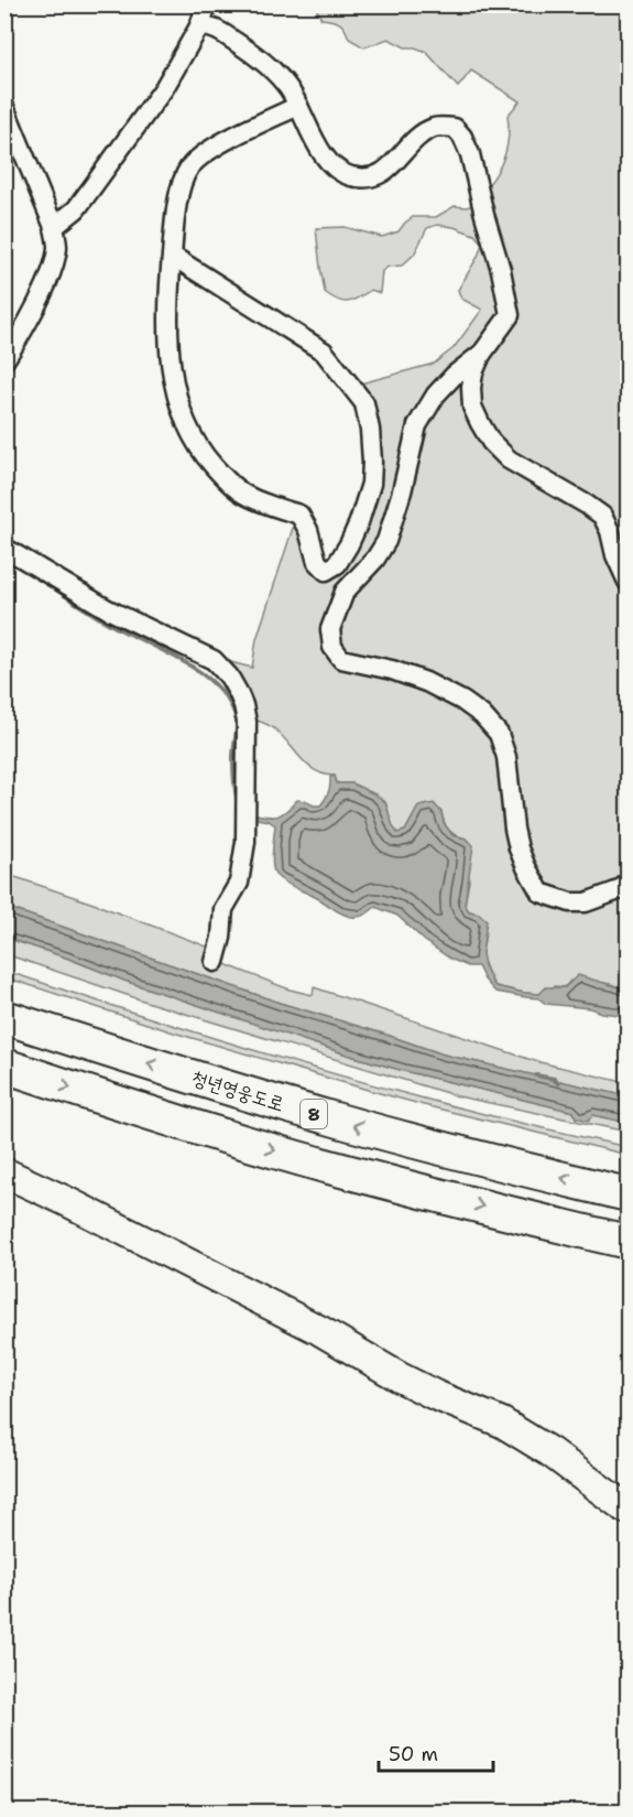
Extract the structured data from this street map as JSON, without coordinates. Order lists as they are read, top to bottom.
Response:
{
  "streets": {
    "highway": ["청년영웅도로", "8"]
  },
  "scale_bar": "50 m"
}
